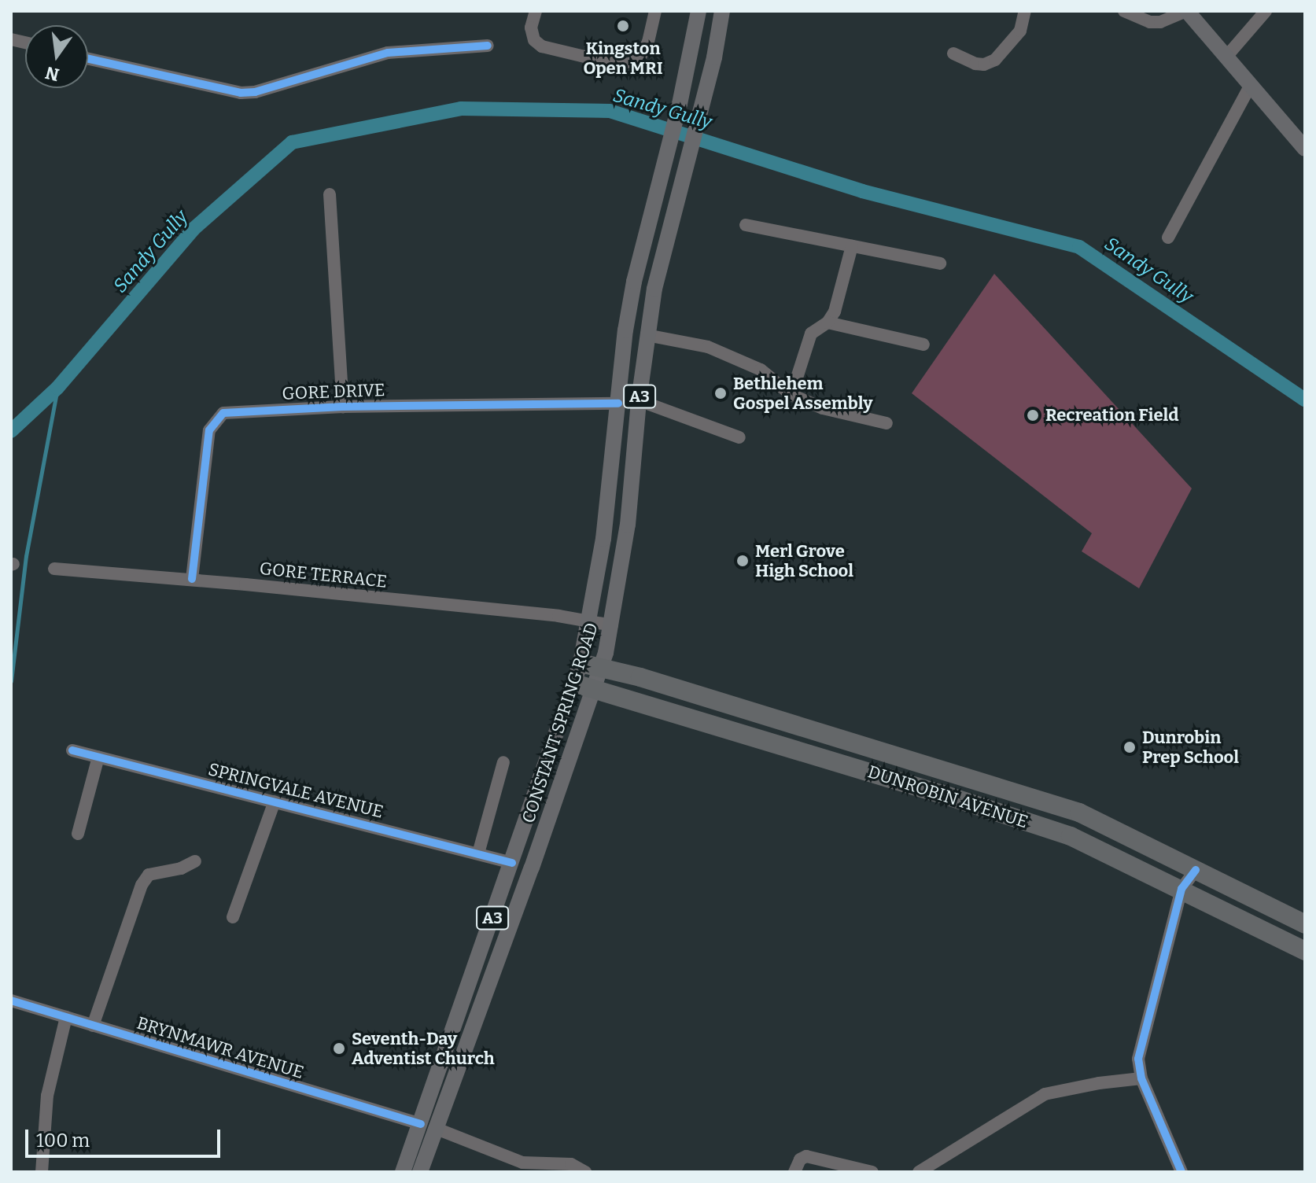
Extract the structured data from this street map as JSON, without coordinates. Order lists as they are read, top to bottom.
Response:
{
  "streets": {
    "highway": ["DUNROBIN AVENUE"],
    "main road": ["A3", "CONSTANT SPRING ROAD"],
    "street": [
      "GORE DRIVE",
      "GORE TERRACE",
      "SPRINGVALE AVENUE",
      "BRYNMAWR AVENUE"
    ]
  },
  "crossings": [
    ["GORE DRIVE", "GORE TERRACE"],
    ["GORE DRIVE", "CONSTANT SPRING ROAD"],
    ["GORE TERRACE", "CONSTANT SPRING ROAD"],
    ["CONSTANT SPRING ROAD", "SPRINGVALE AVENUE"],
    ["CONSTANT SPRING ROAD", "DUNROBIN AVENUE"],
    ["CONSTANT SPRING ROAD", "BRYNMAWR AVENUE"]
  ],
  "water": ["Sandy Gully"],
  "places": [
    "Kingston Open MRI",
    "Bethlehem Gospel Assembly",
    "Recreation Field",
    "Merl Grove High School",
    "Dunrobin Prep School",
    "Seventh-Day Adventist Church"
  ],
  "scale_bar": "100 m",
  "north": "bottom"
}
